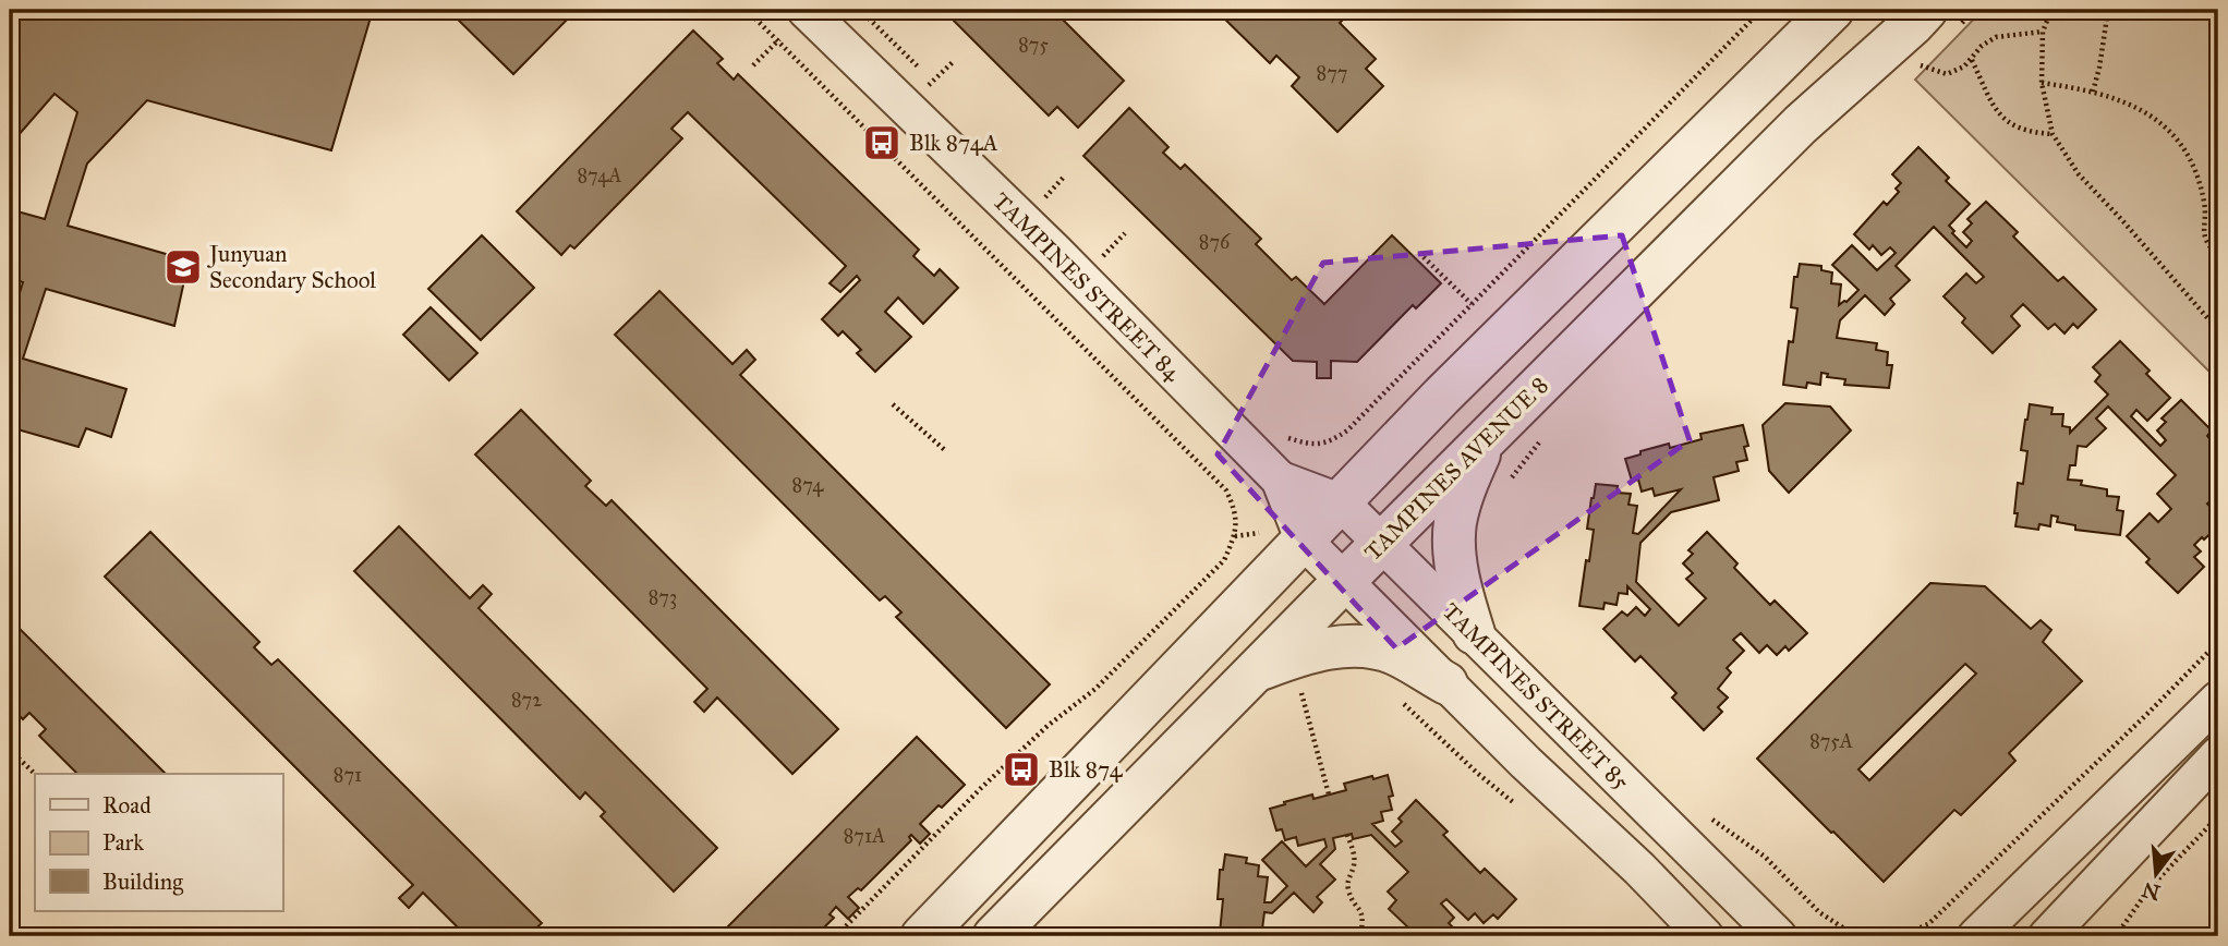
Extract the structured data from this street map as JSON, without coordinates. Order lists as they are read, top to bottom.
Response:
{
  "streets": {
    "street": ["TAMPINES STREET 84", "TAMPINES AVENUE 8", "TAMPINES STREET 85"]
  },
  "crossings": [
    ["TAMPINES STREET 84", "TAMPINES AVENUE 8"],
    ["TAMPINES STREET 84", "TAMPINES STREET 85"],
    ["TAMPINES AVENUE 8", "TAMPINES STREET 85"]
  ],
  "places": {
    "bus stop": ["Blk 874A", "Blk 874"],
    "school or university": ["Junyuan Secondary School"]
  },
  "house_numbers": [
    "875",
    "877",
    "874A",
    "876",
    "874",
    "873",
    "872",
    "875A",
    "871",
    "871A"
  ],
  "legend": ["Road", "Park", "Building"],
  "north": "bottom"
}
